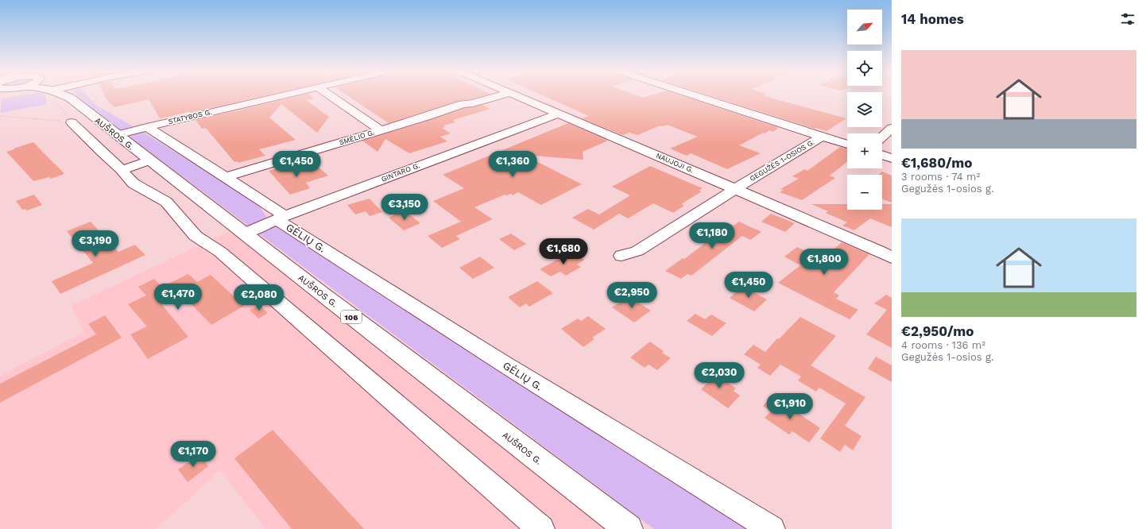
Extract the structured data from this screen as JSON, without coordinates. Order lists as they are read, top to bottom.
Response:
{
  "streets": {
    "main road": ["AUŠROS G.", "106"],
    "street": [
      "STATYBOS G.",
      "SMĖLIO G.",
      "GEGUŽĖS 1-OSIOS G.",
      "NAUJOJI G.",
      "GINTARO G.",
      "GĖLIŲ G."
    ]
  },
  "crossings": [
    ["STATYBOS G.", "AUŠROS G."],
    ["STATYBOS G.", "GĖLIŲ G."],
    ["AUŠROS G.", "GINTARO G."],
    ["SMĖLIO G.", "GĖLIŲ G."],
    ["GEGUŽĖS 1-OSIOS G.", "NAUJOJI G."],
    ["NAUJOJI G.", "GINTARO G."],
    ["GINTARO G.", "GĖLIŲ G."]
  ],
  "north": "top right",
  "page": {
    "heading": "14 homes",
    "map_buttons": ["+", "−"],
    "list": [
      {
        "name": "€1,680/mo",
        "note": "3 rooms · 74 m² · Gegužės 1-osios g."
      },
      {
        "name": "€2,950/mo",
        "note": "4 rooms · 136 m² · Gegužės 1-osios g."
      }
    ],
    "price": [
      "€1,450",
      "€1,360",
      "€3,150",
      "€1,180",
      "€3,190",
      "€1,680",
      "€1,800",
      "€1,450",
      "€2,950",
      "€1,470",
      "€2,080",
      "€2,030",
      "€1,910",
      "€1,170"
    ]
  }
}
